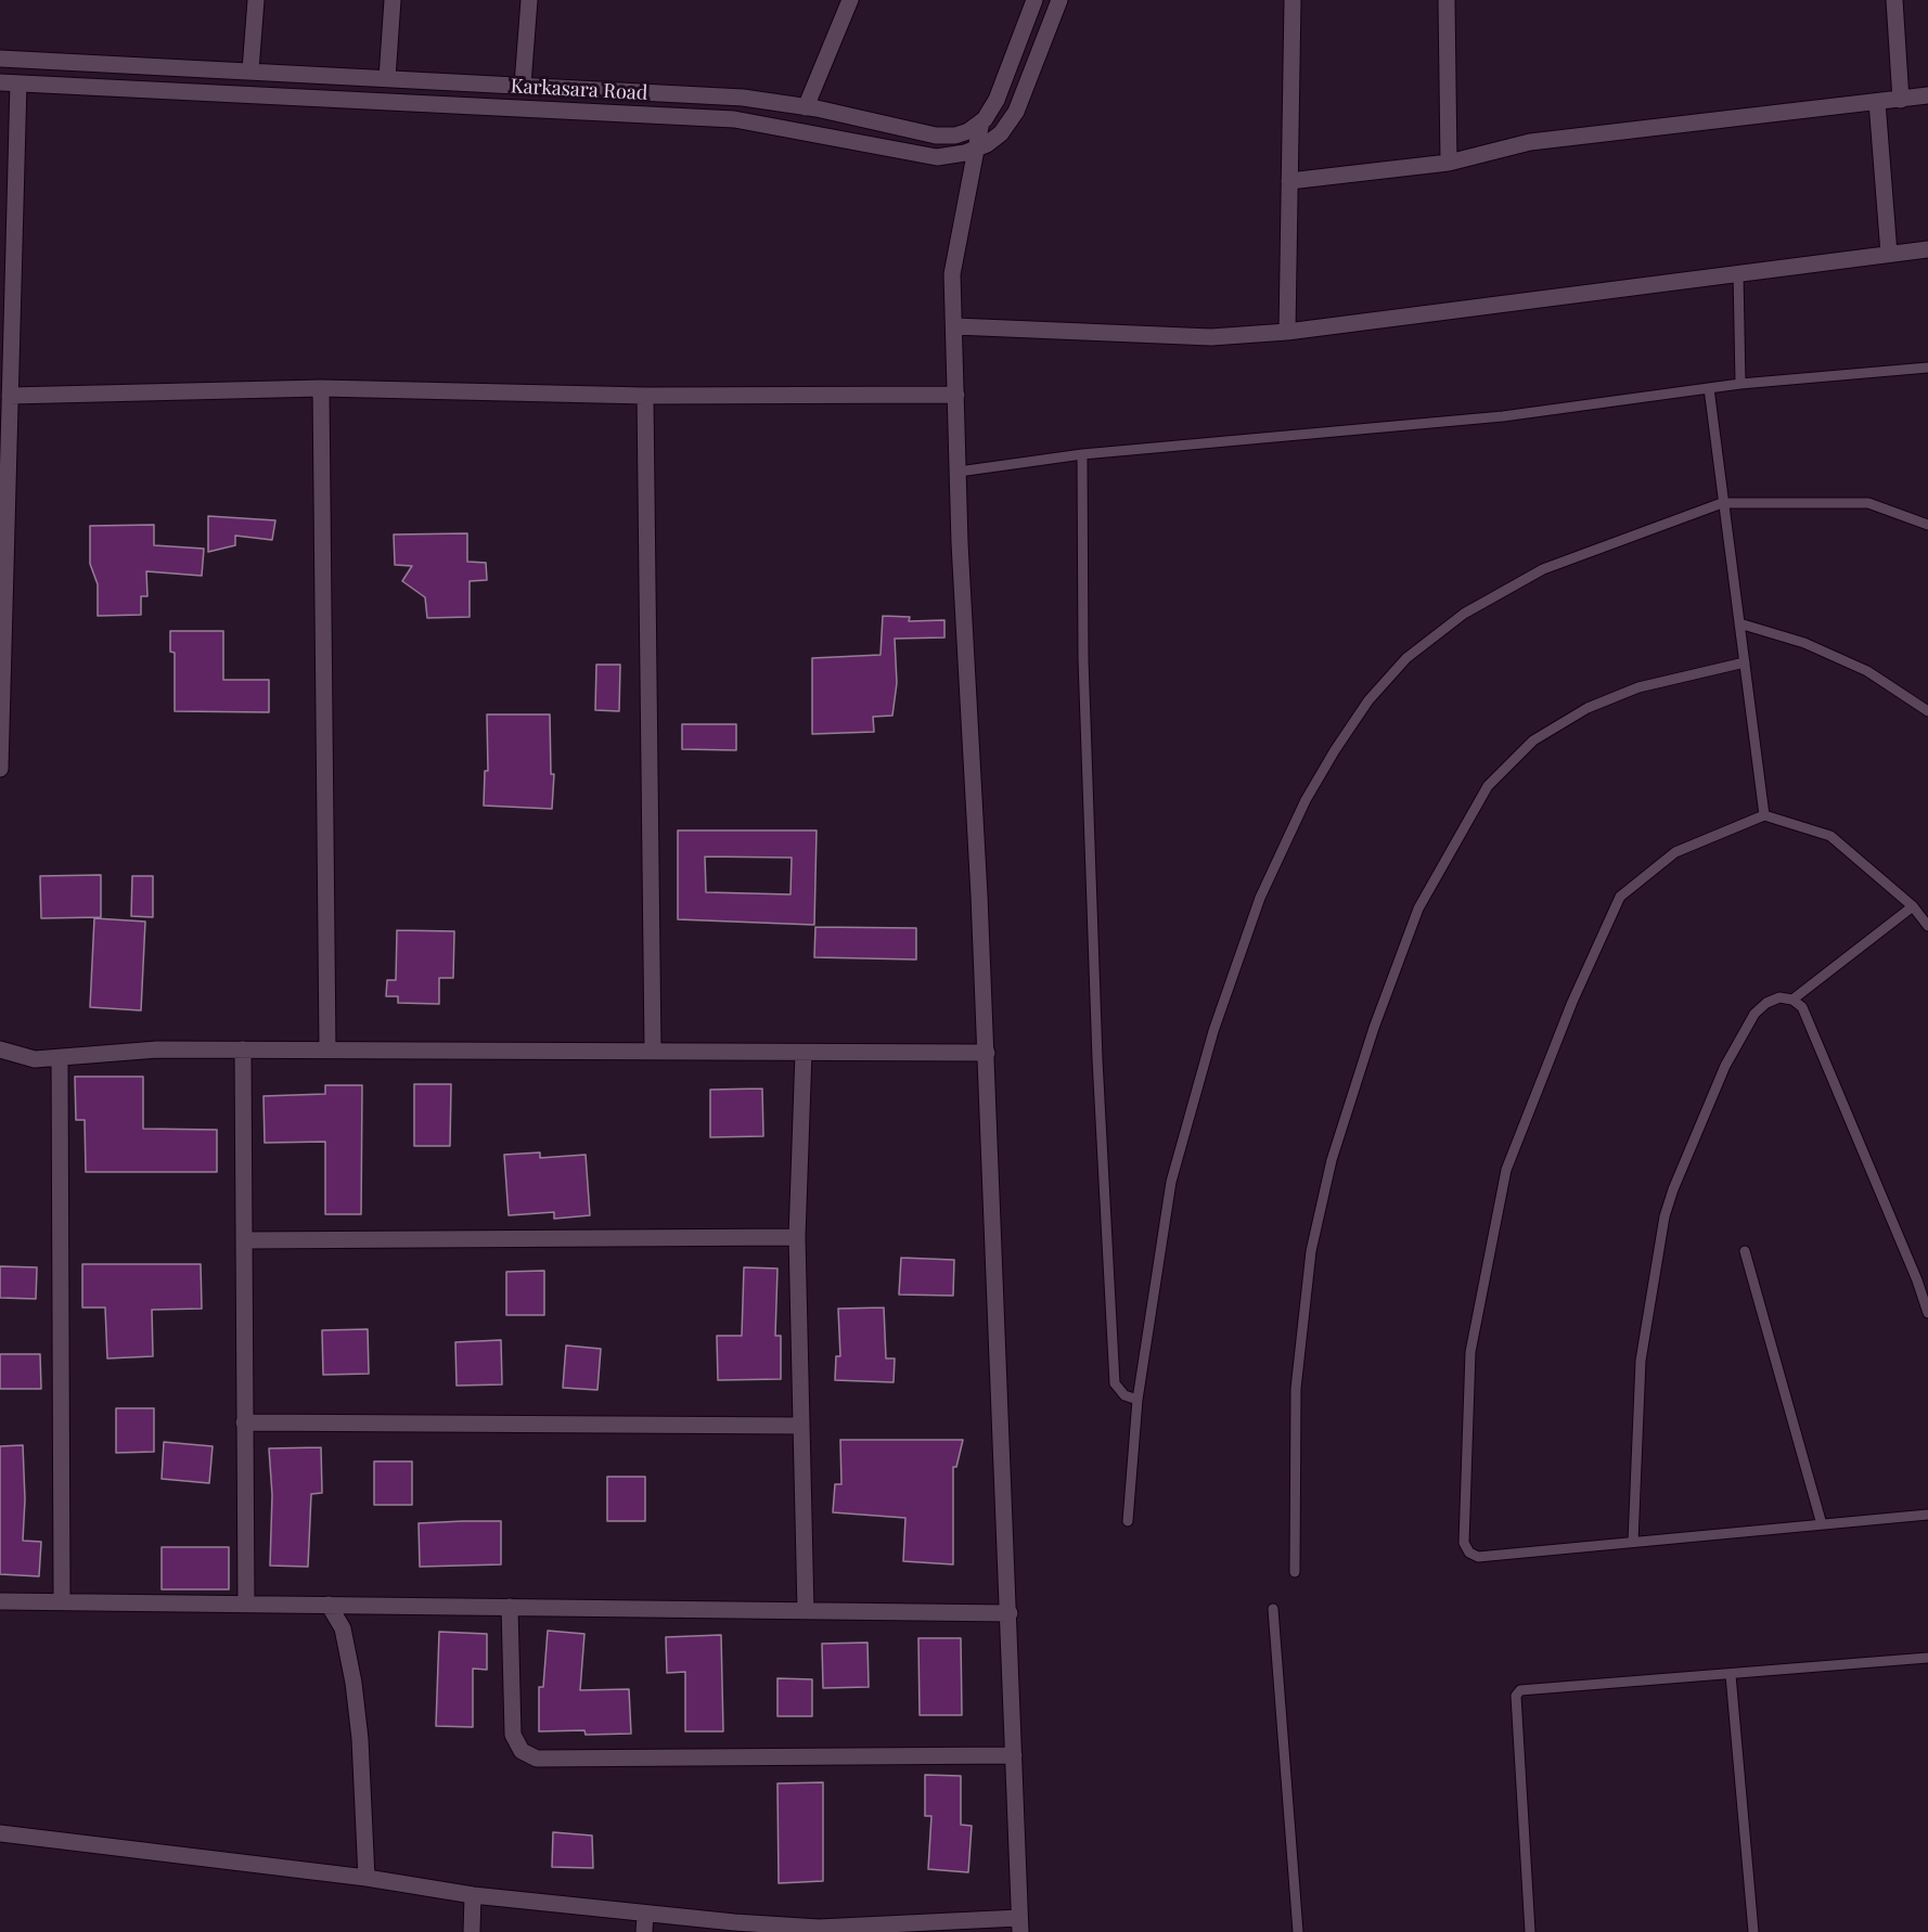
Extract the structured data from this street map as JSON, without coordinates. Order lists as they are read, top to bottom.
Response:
{
  "streets": {
    "street": ["Karkasara Road"]
  }
}
